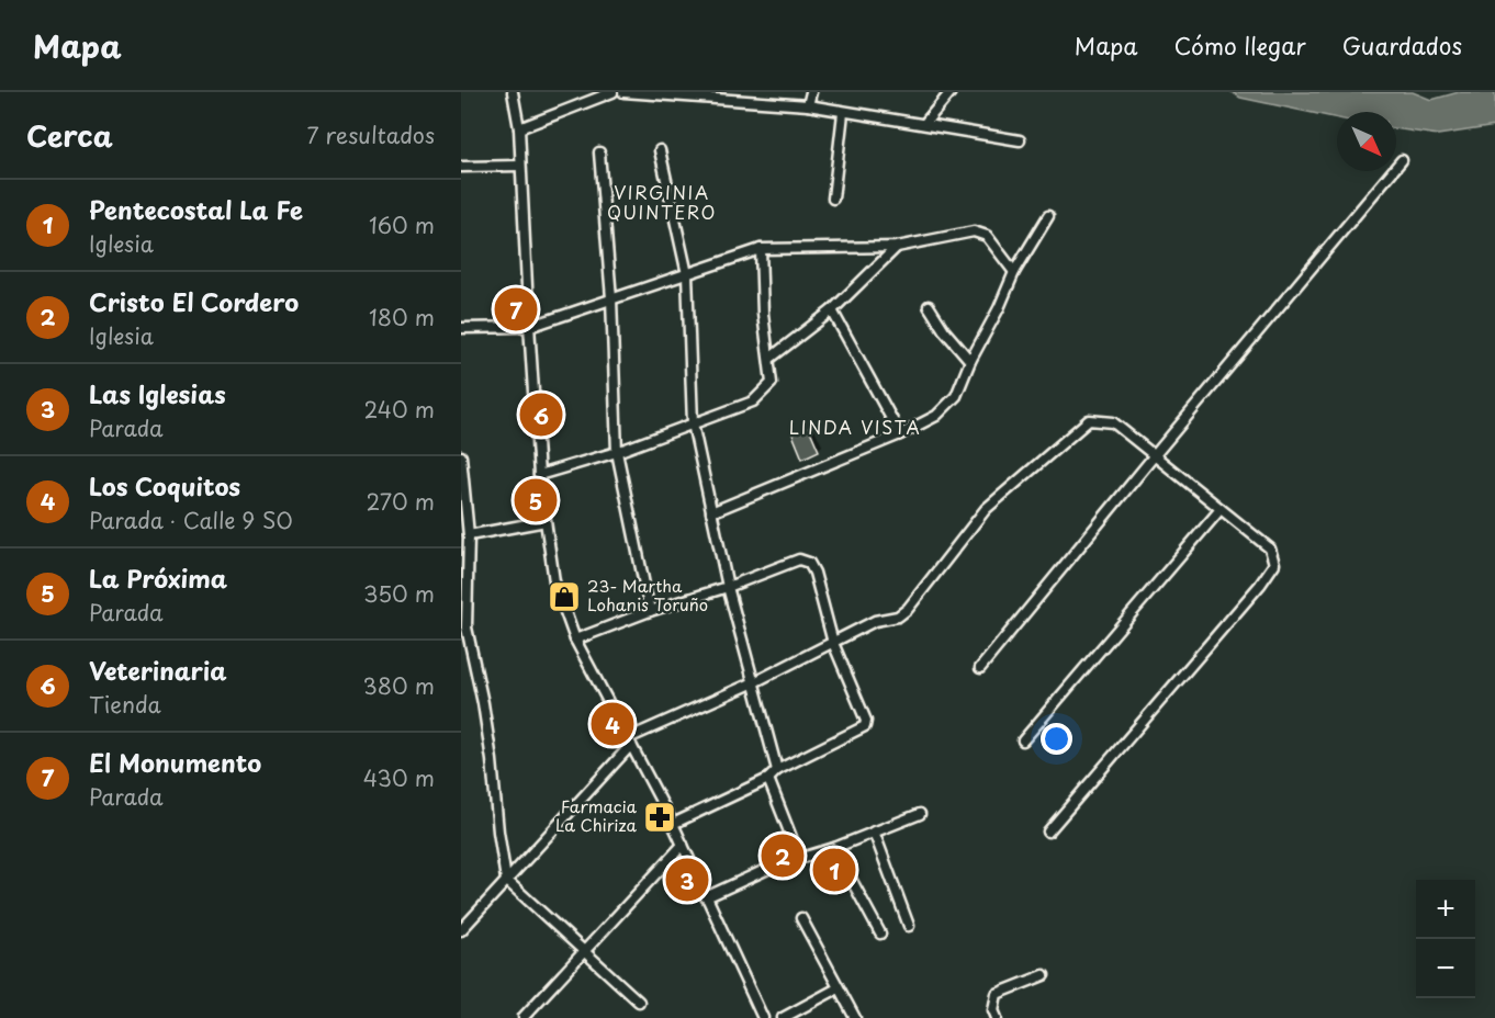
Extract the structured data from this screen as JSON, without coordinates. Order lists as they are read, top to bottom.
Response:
{
  "districts": ["VIRGINIA QUINTERO", "LINDA VISTA"],
  "places": {
    "shop": ["23- Martha Lohanis Toruño"],
    "pharmacy": ["Farmacia La Chiriza"]
  },
  "north": "bottom right",
  "page": {
    "header": "Mapa",
    "nav": ["Mapa", "Cómo llegar", "Guardados"],
    "heading": ["Cerca", "7 resultados"],
    "list": [
      {
        "mark": "1",
        "name": "Pentecostal La Fe",
        "note": "Iglesia",
        "value": "160 m"
      },
      {
        "mark": "2",
        "name": "Cristo El Cordero",
        "note": "Iglesia",
        "value": "180 m"
      },
      {
        "mark": "3",
        "name": "Las Iglesias",
        "note": "Parada",
        "value": "240 m"
      },
      {
        "mark": "4",
        "name": "Los Coquitos",
        "note": "Parada · Calle 9 SO",
        "value": "270 m"
      },
      {
        "mark": "5",
        "name": "La Próxima",
        "note": "Parada",
        "value": "350 m"
      },
      {
        "mark": "6",
        "name": "Veterinaria",
        "note": "Tienda",
        "value": "380 m"
      },
      {
        "mark": "7",
        "name": "El Monumento",
        "note": "Parada",
        "value": "430 m"
      }
    ],
    "pins": [
      "7",
      "6",
      "5",
      "4",
      "2",
      "1",
      "3"
    ],
    "map_buttons": ["+", "−"]
  }
}
